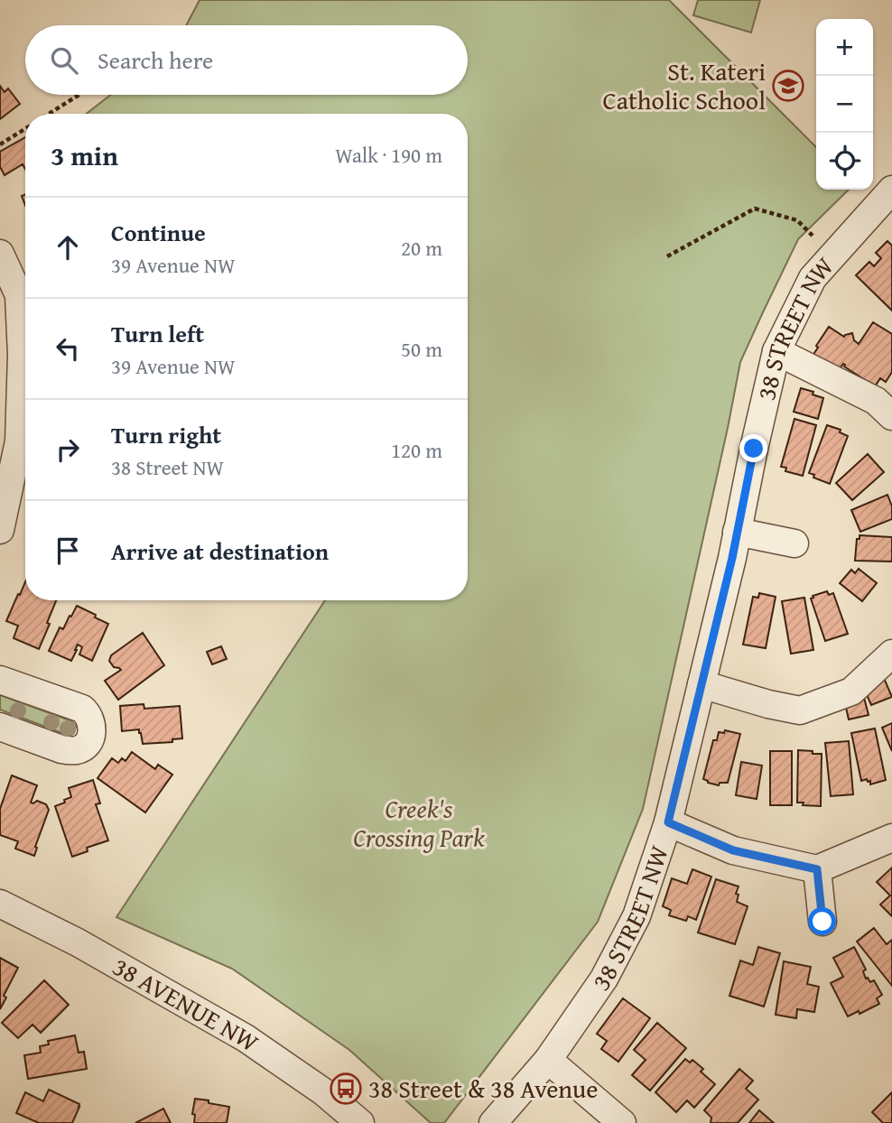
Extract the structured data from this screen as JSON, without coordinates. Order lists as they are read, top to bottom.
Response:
{
  "streets": {
    "street": ["38 STREET NW", "38 AVENUE NW"]
  },
  "parks": ["Creek's Crossing Park"],
  "places": {
    "school or university": ["St. Kateri Catholic School"],
    "bus stop": ["38 Street & 38 Avenue"]
  },
  "page": {
    "map_buttons": ["+", "−"],
    "search": "Search here",
    "heading": ["3 min", "Walk · 190 m"],
    "list": [
      ["Continue", "39 Avenue NW", "20 m"],
      ["Turn left", "39 Avenue NW", "50 m"],
      ["Turn right", "38 Street NW", "120 m"],
      "Arrive at destination"
    ]
  }
}
